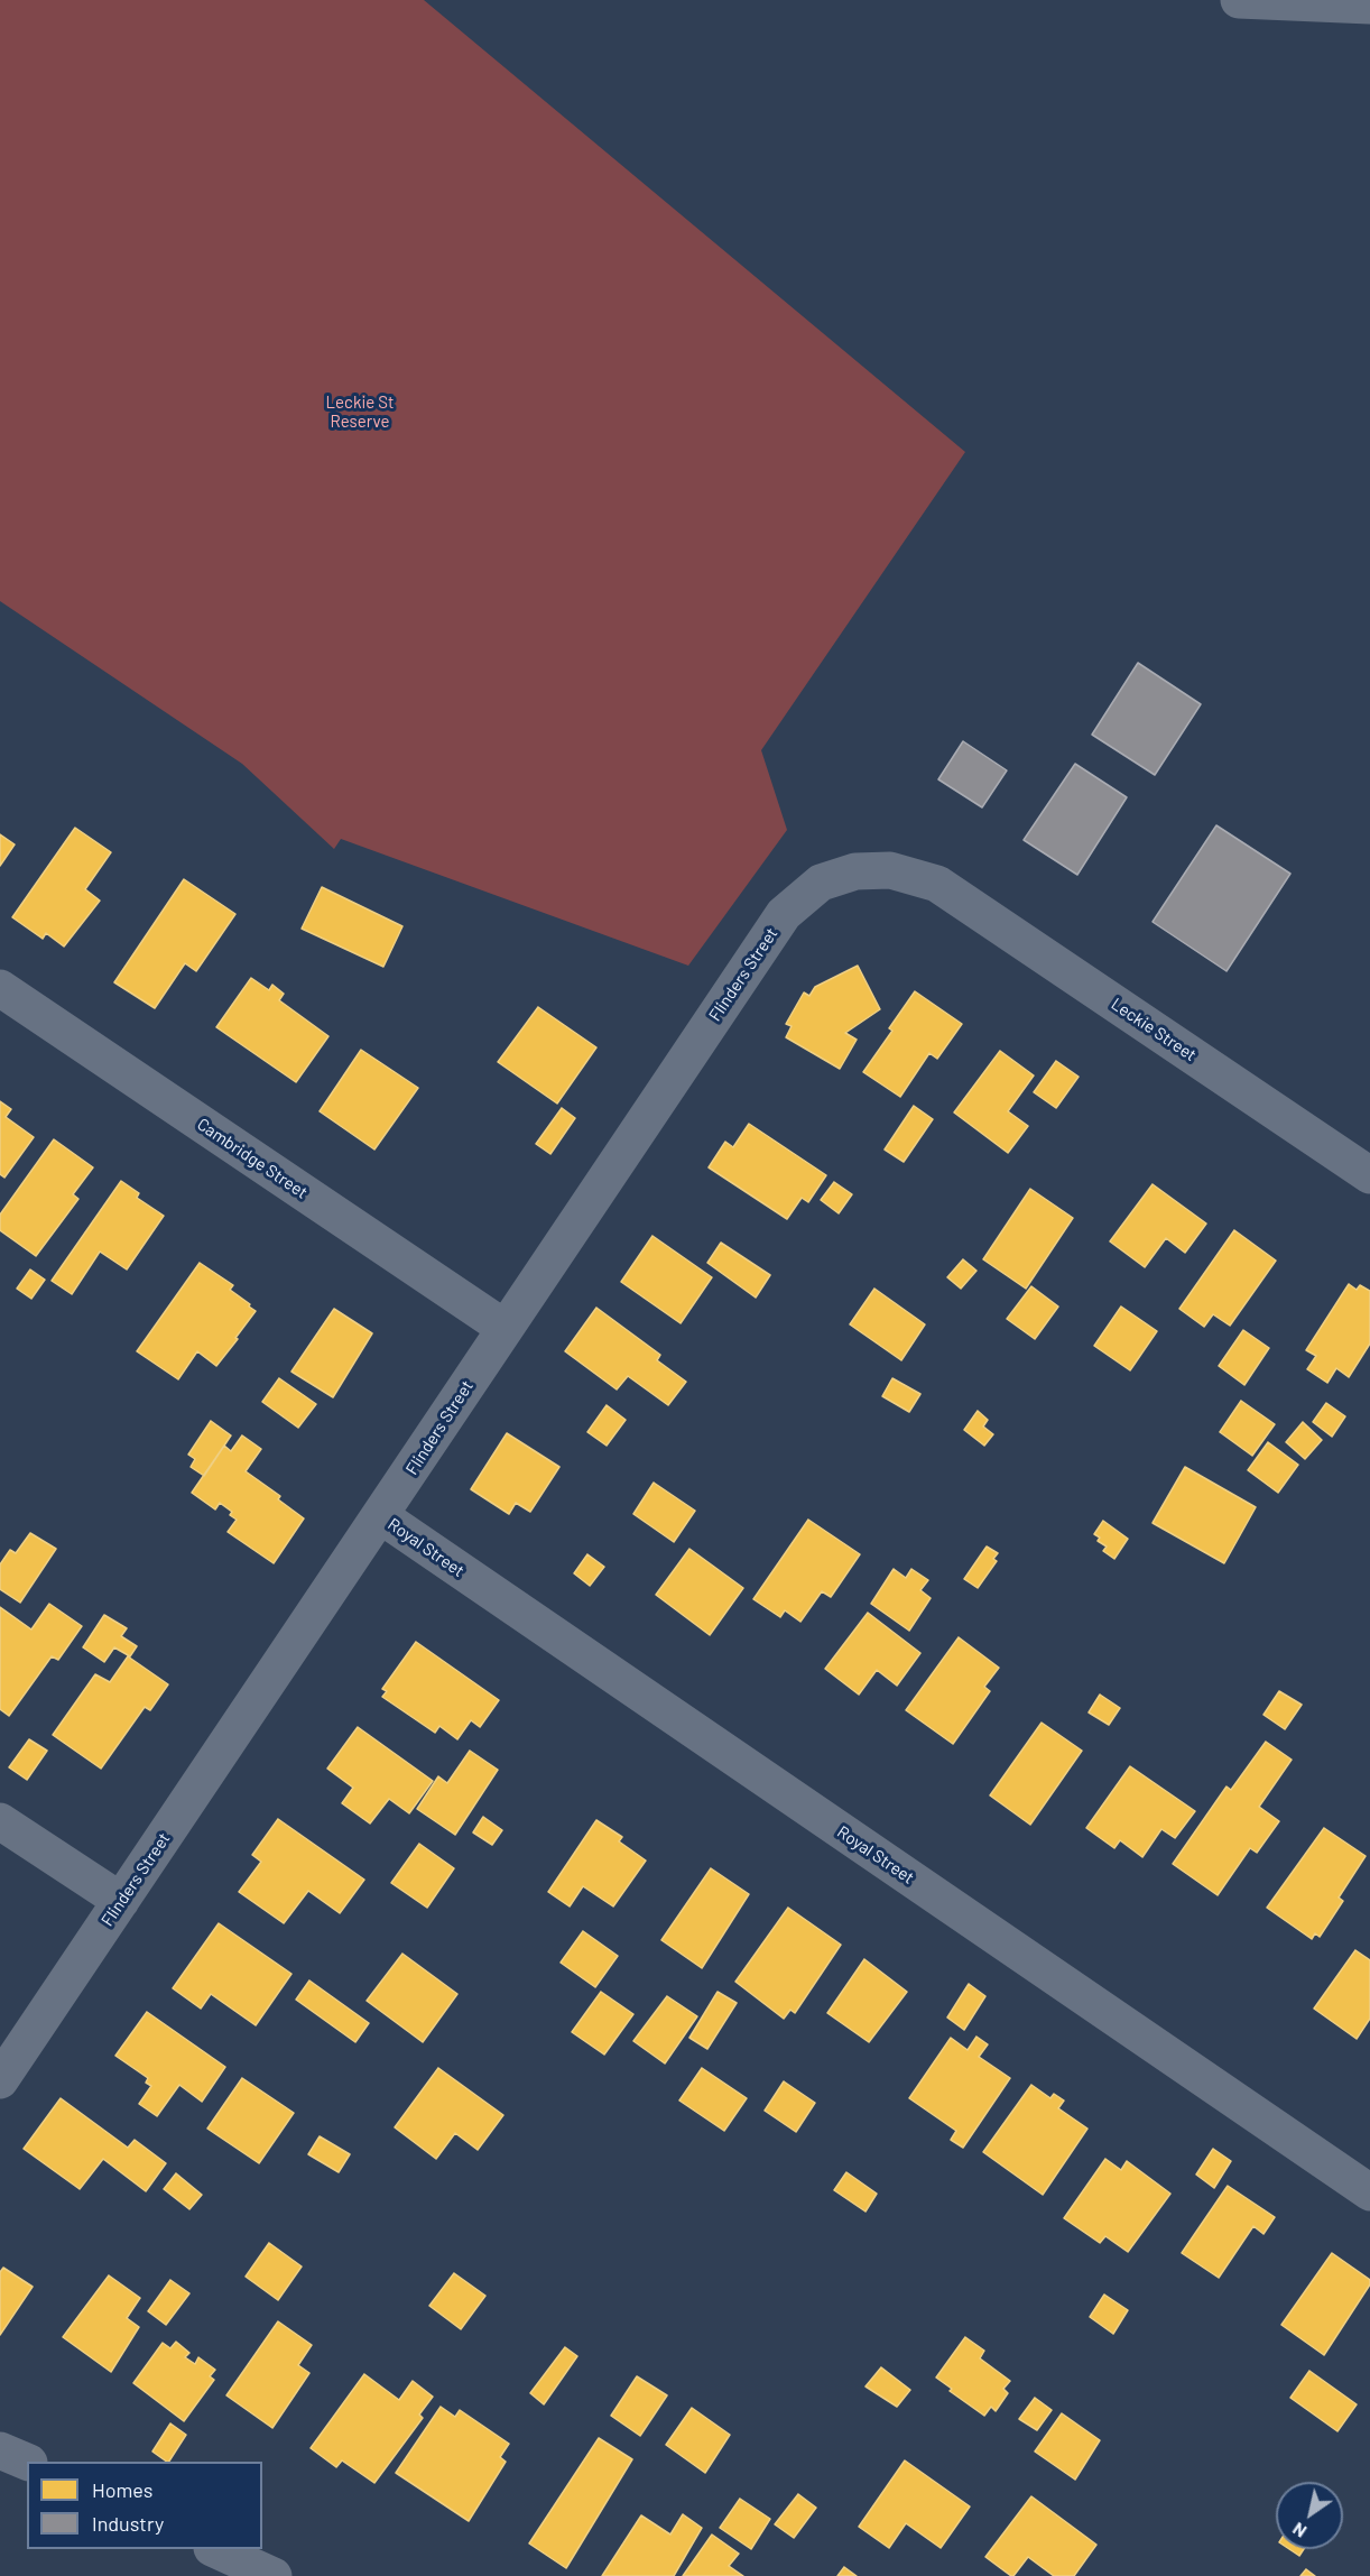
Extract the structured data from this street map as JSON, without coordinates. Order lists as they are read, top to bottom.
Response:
{
  "streets": {
    "street": [
      "Flinders Street",
      "Leckie Street",
      "Cambridge Street",
      "Royal Street"
    ]
  },
  "crossings": [
    ["Flinders Street", "Leckie Street"],
    ["Flinders Street", "Cambridge Street"],
    ["Flinders Street", "Royal Street"]
  ],
  "parks": ["Leckie St Reserve"],
  "legend": ["Homes", "Industry"],
  "north": "bottom left"
}
